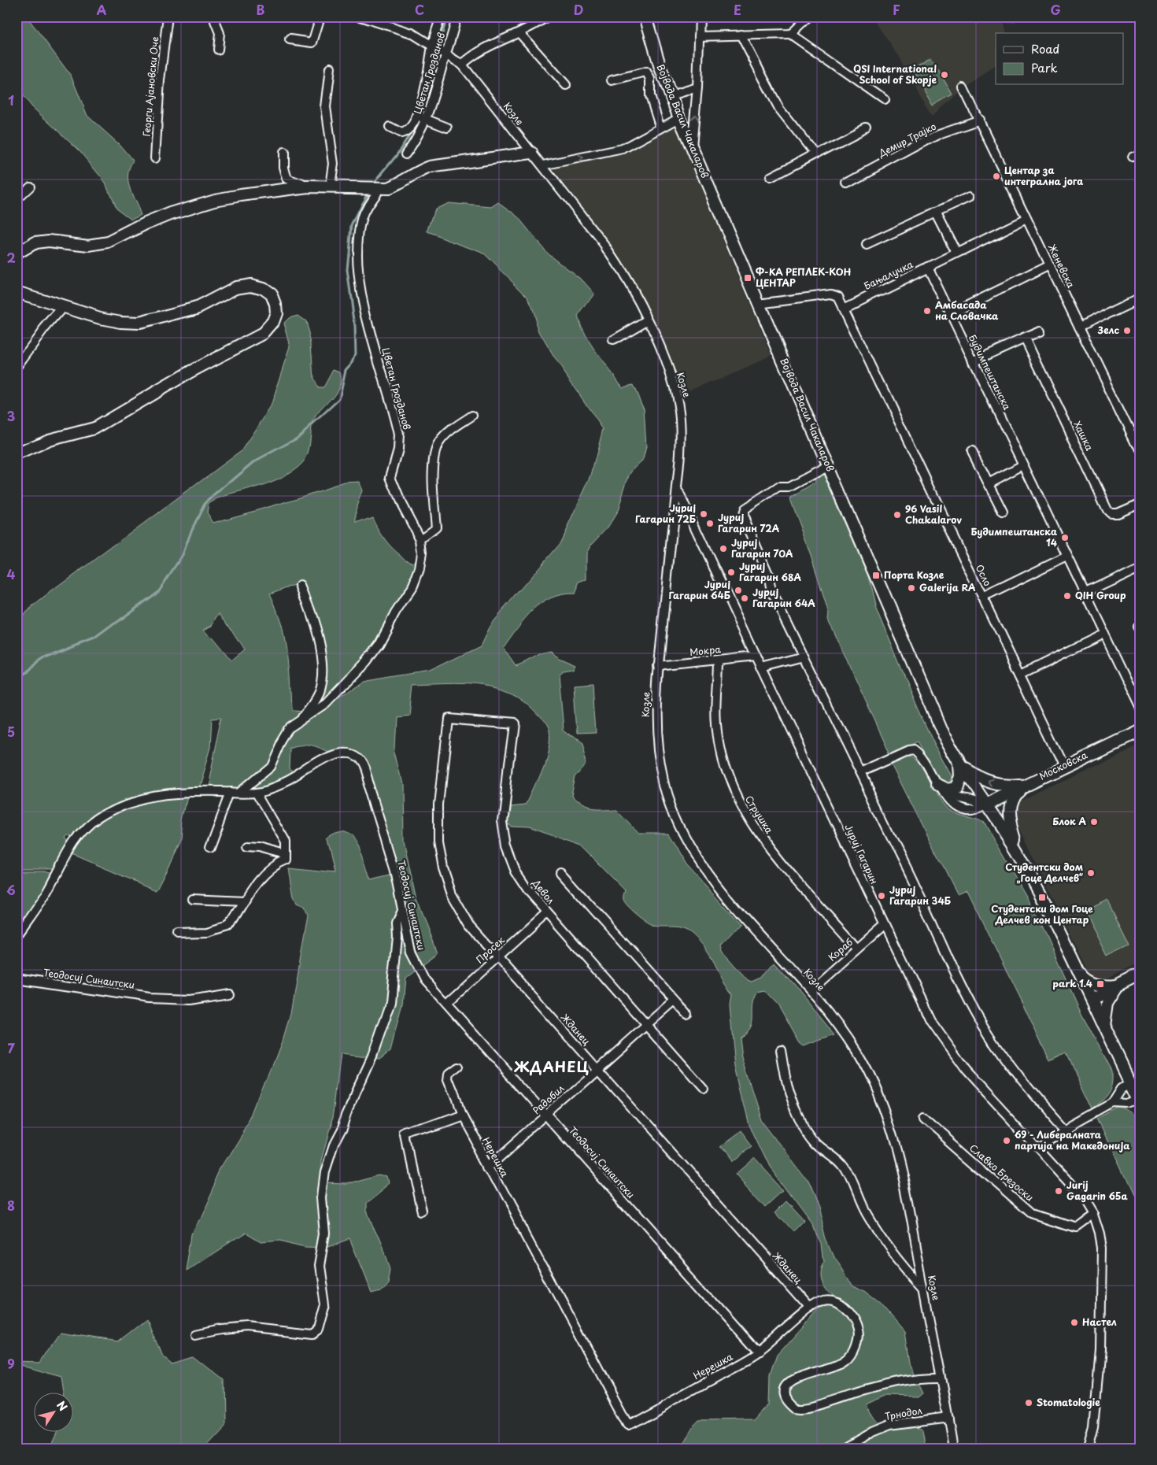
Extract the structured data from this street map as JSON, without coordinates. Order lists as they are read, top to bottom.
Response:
{
  "streets": {
    "street": [
      "Цветан Грозданов",
      "Георги Ајановски Оче",
      "Козле",
      "Војвода Васил Чакаларов",
      "Демир Трајко",
      "Женевска",
      "Бањалучка",
      "Будимпештанска",
      "Хашка",
      "Осло",
      "Мокра",
      "Московска",
      "Струшка",
      "Јуриј Гагарин",
      "Девол",
      "Теодосиј Синаитски",
      "Просек",
      "Кораб",
      "Жданец",
      "Радобил",
      "Нерешка",
      "Славко Брезоски",
      "Трнодол"
    ]
  },
  "crossings": [
    ["Цветан Грозданов", "Козле"],
    ["Козле", "Мокра"],
    ["Козле", "Јуриј Гагарин"],
    ["Козле", "Кораб"],
    ["Козле", "Нерешка"],
    ["Козле", "Трнодол"],
    ["Војвода Васил Чакаларов", "Московска"],
    ["Демир Трајко", "Женевска"],
    ["Женевска", "Бањалучка"],
    ["Бањалучка", "Будимпештанска"],
    ["Бањалучка", "Осло"],
    ["Осло", "Московска"],
    ["Мокра", "Струшка"],
    ["Мокра", "Јуриј Гагарин"],
    ["Струшка", "Кораб"],
    ["Јуриј Гагарин", "Кораб"],
    ["Јуриј Гагарин", "Славко Брезоски"],
    ["Девол", "Просек"],
    ["Девол", "Жданец"],
    ["Девол", "Радобил"],
    ["Теодосиј Синаитски", "Просек"],
    ["Теодосиј Синаитски", "Радобил"],
    ["Теодосиј Синаитски", "Нерешка"],
    ["Просек", "Жданец"],
    ["Жданец", "Радобил"],
    ["Жданец", "Нерешка"],
    ["Радобил", "Нерешка"]
  ],
  "districts": ["ЖДАНЕЦ"],
  "places": {
    "other": [
      "QSI International School of Skopje",
      "Центар за интегрална јога",
      "Амбасада на Словачка",
      "Зелс",
      "Јуриј Гагарин 72Б",
      "96 Vasil Chakalarov",
      "Јуриј Гагарин 72А",
      "Будимпештанска 14",
      "Јуриј Гагарин 70А",
      "Јуриј Гагарин 68А",
      "Galerija RA",
      "Јуриј Гагарин 64Б",
      "QIH Group",
      "Јуриј Гагарин 64А",
      "Блок А",
      "Студентски дом „Гоце Делчев“",
      "Јуриј Гагарин 34Б",
      "69 - Либералната партија на Македонија",
      "Jurij Gagarin 65a",
      "Настел",
      "Stomatologie"
    ],
    "transit": [
      "Ф-КА РЕПЛЕК-КОН ЦЕНТАР",
      "Порта Козле",
      "Студентски дом Гоце Делчев кон Центар",
      "park 1.4"
    ]
  },
  "legend": ["Road", "Park"],
  "north": "top right",
  "grid": {
    "columns": [
      "A",
      "B",
      "C",
      "D",
      "E",
      "F",
      "G"
    ],
    "rows": [
      "1",
      "2",
      "3",
      "4",
      "5",
      "6",
      "7",
      "8",
      "9"
    ]
  }
}
